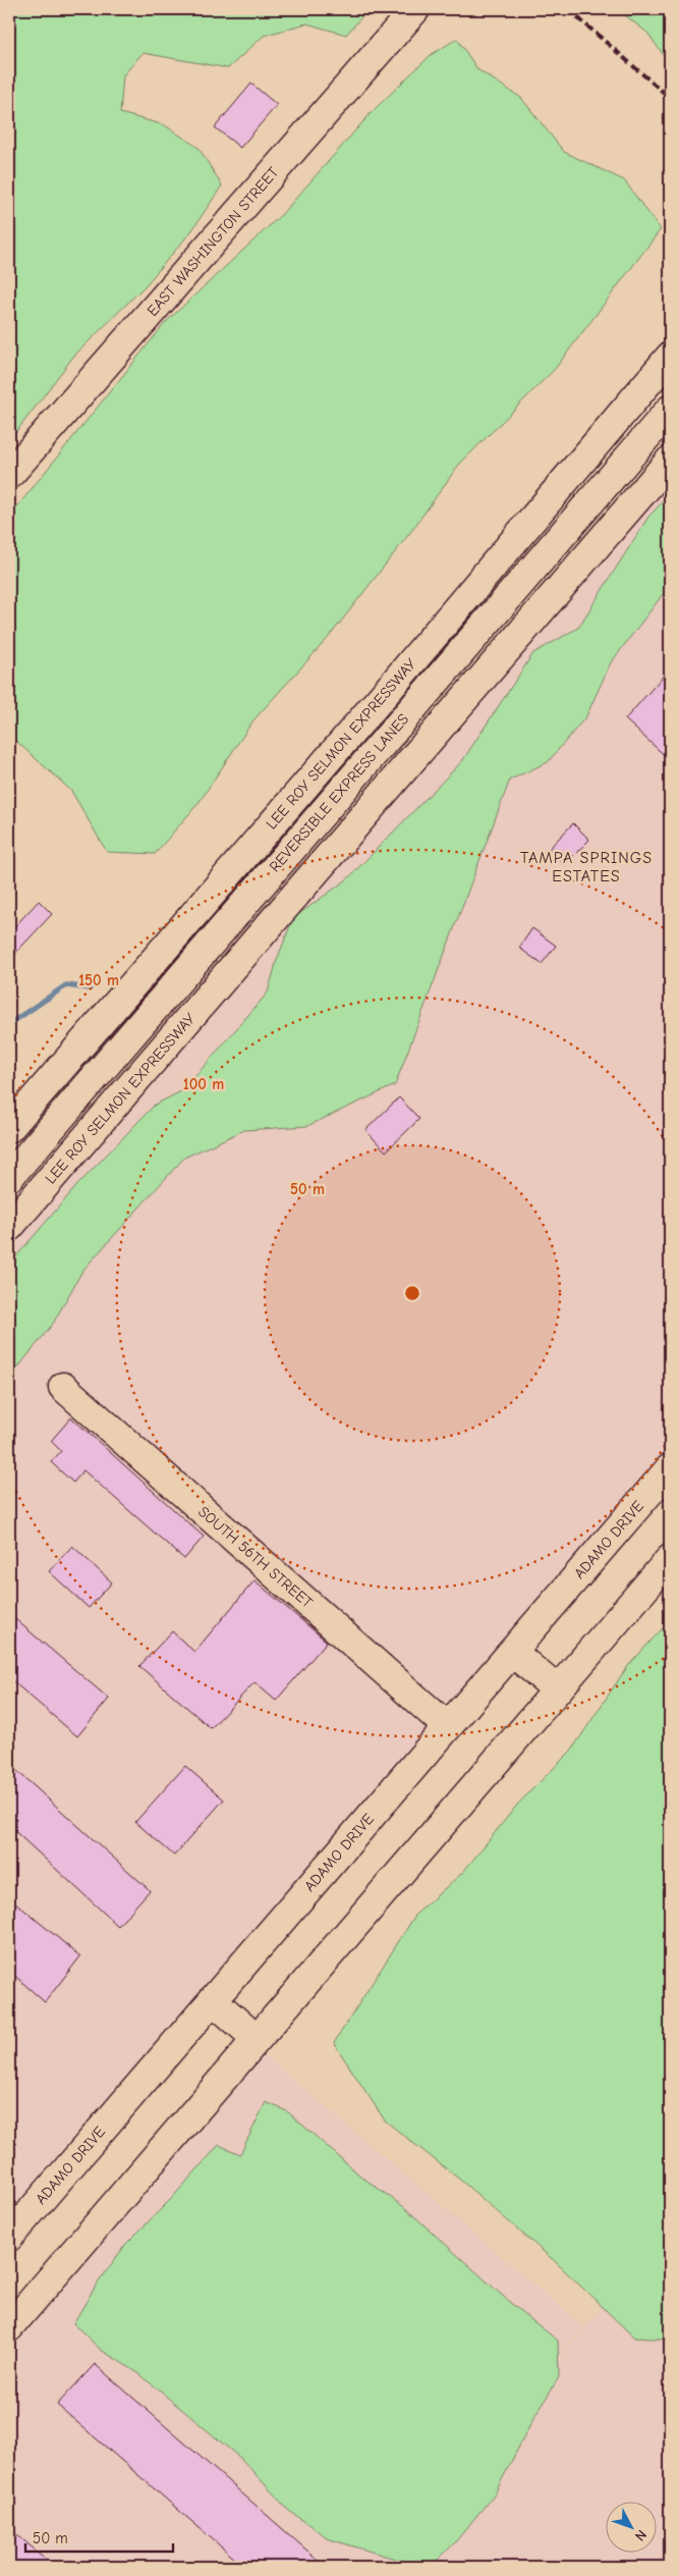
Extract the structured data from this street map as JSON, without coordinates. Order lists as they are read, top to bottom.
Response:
{
  "streets": {
    "main road": [
      "EAST WASHINGTON STREET",
      "LEE ROY SELMON EXPRESSWAY",
      "REVERSIBLE EXPRESS LANES",
      "ADAMO DRIVE",
      "SOUTH 56TH STREET"
    ]
  },
  "crossings": [
    ["ADAMO DRIVE", "SOUTH 56TH STREET"]
  ],
  "districts": ["TAMPA SPRINGS ESTATES"],
  "scale_bar": "50 m",
  "north": "bottom right",
  "rings": ["150 m", "100 m", "50 m"]
}
